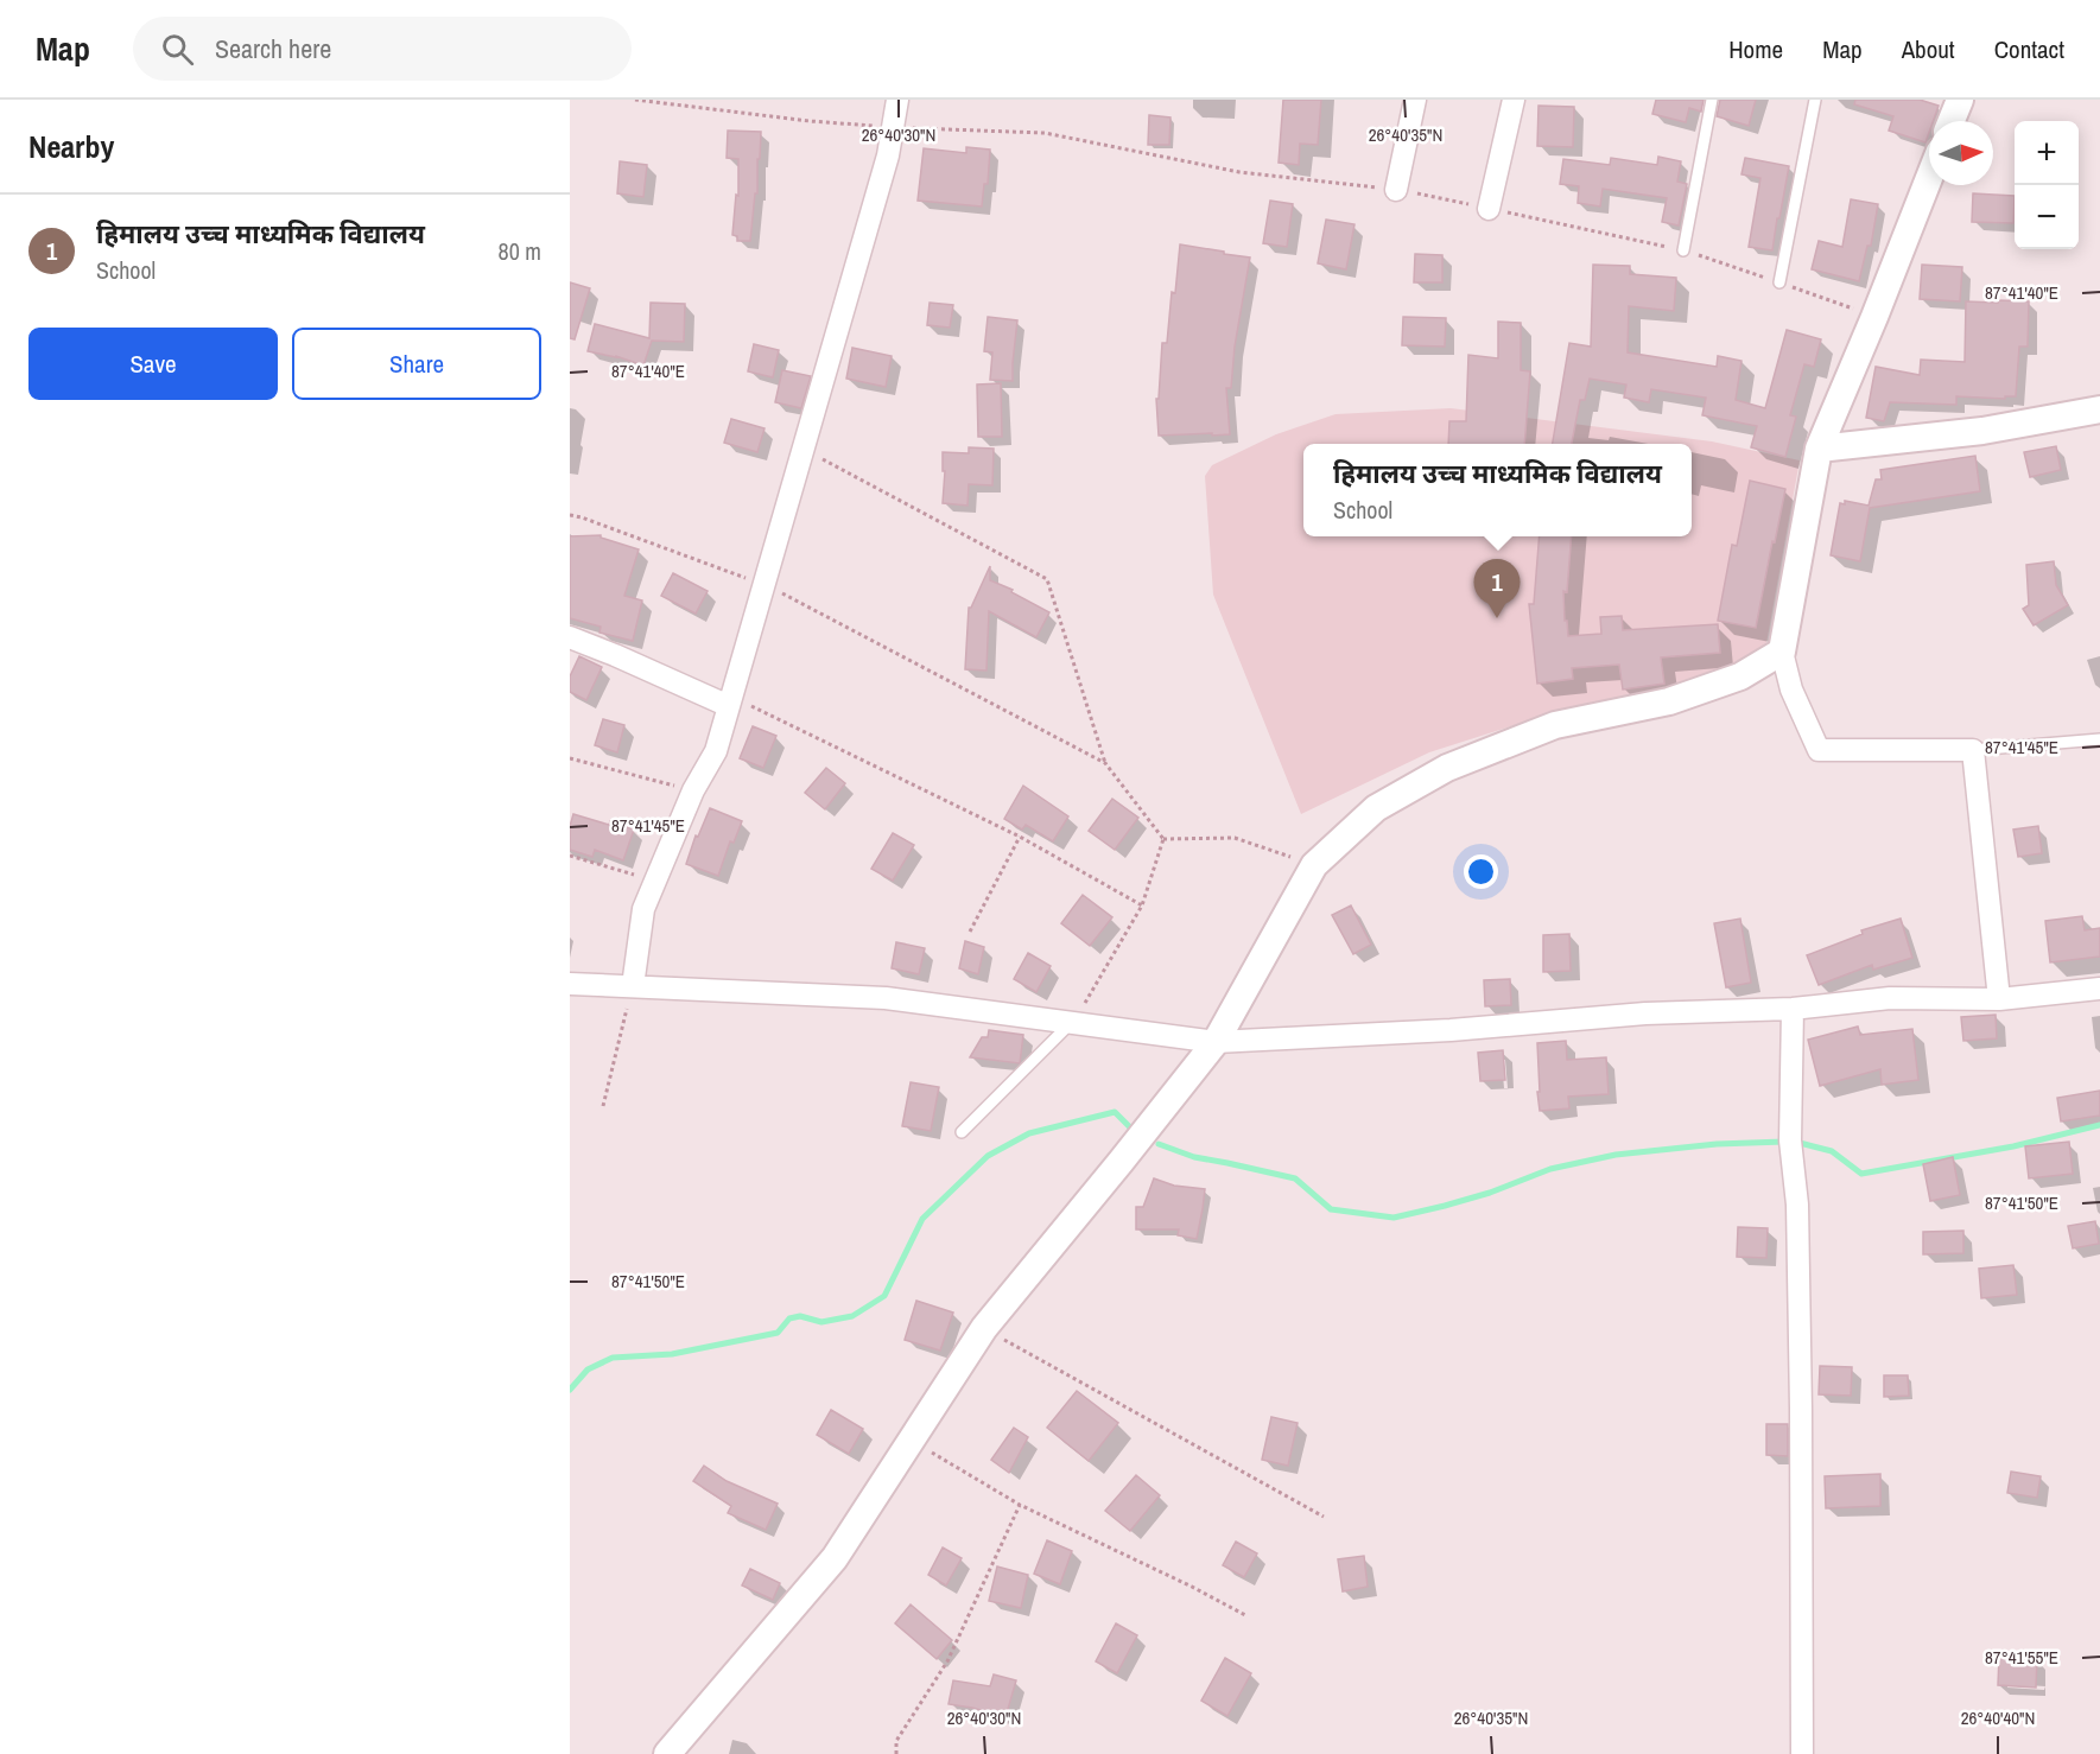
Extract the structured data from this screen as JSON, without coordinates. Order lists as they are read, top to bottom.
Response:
{
  "north": "right",
  "page": {
    "header": "Map",
    "search": "Search here",
    "nav": [
      "Home",
      "Map",
      "About",
      "Contact"
    ],
    "heading": "Nearby",
    "map_buttons": ["+", "−"],
    "list": [
      {
        "mark": "1",
        "name": "हिमालय उच्च माध्यमिक विद्यालय",
        "note": "School",
        "value": "80 m"
      }
    ],
    "buttons": ["Save", "Share"],
    "popup": ["हिमालय उच्च माध्यमिक विद्यालय", "School"],
    "pins": "1"
  },
  "coordinates": [
    "26°40'30\"N",
    "26°40'35\"N",
    "87°41'40\"E",
    "87°41'45\"E",
    "87°41'50\"E",
    "87°41'55\"E",
    "26°40'40\"N"
  ]
}
